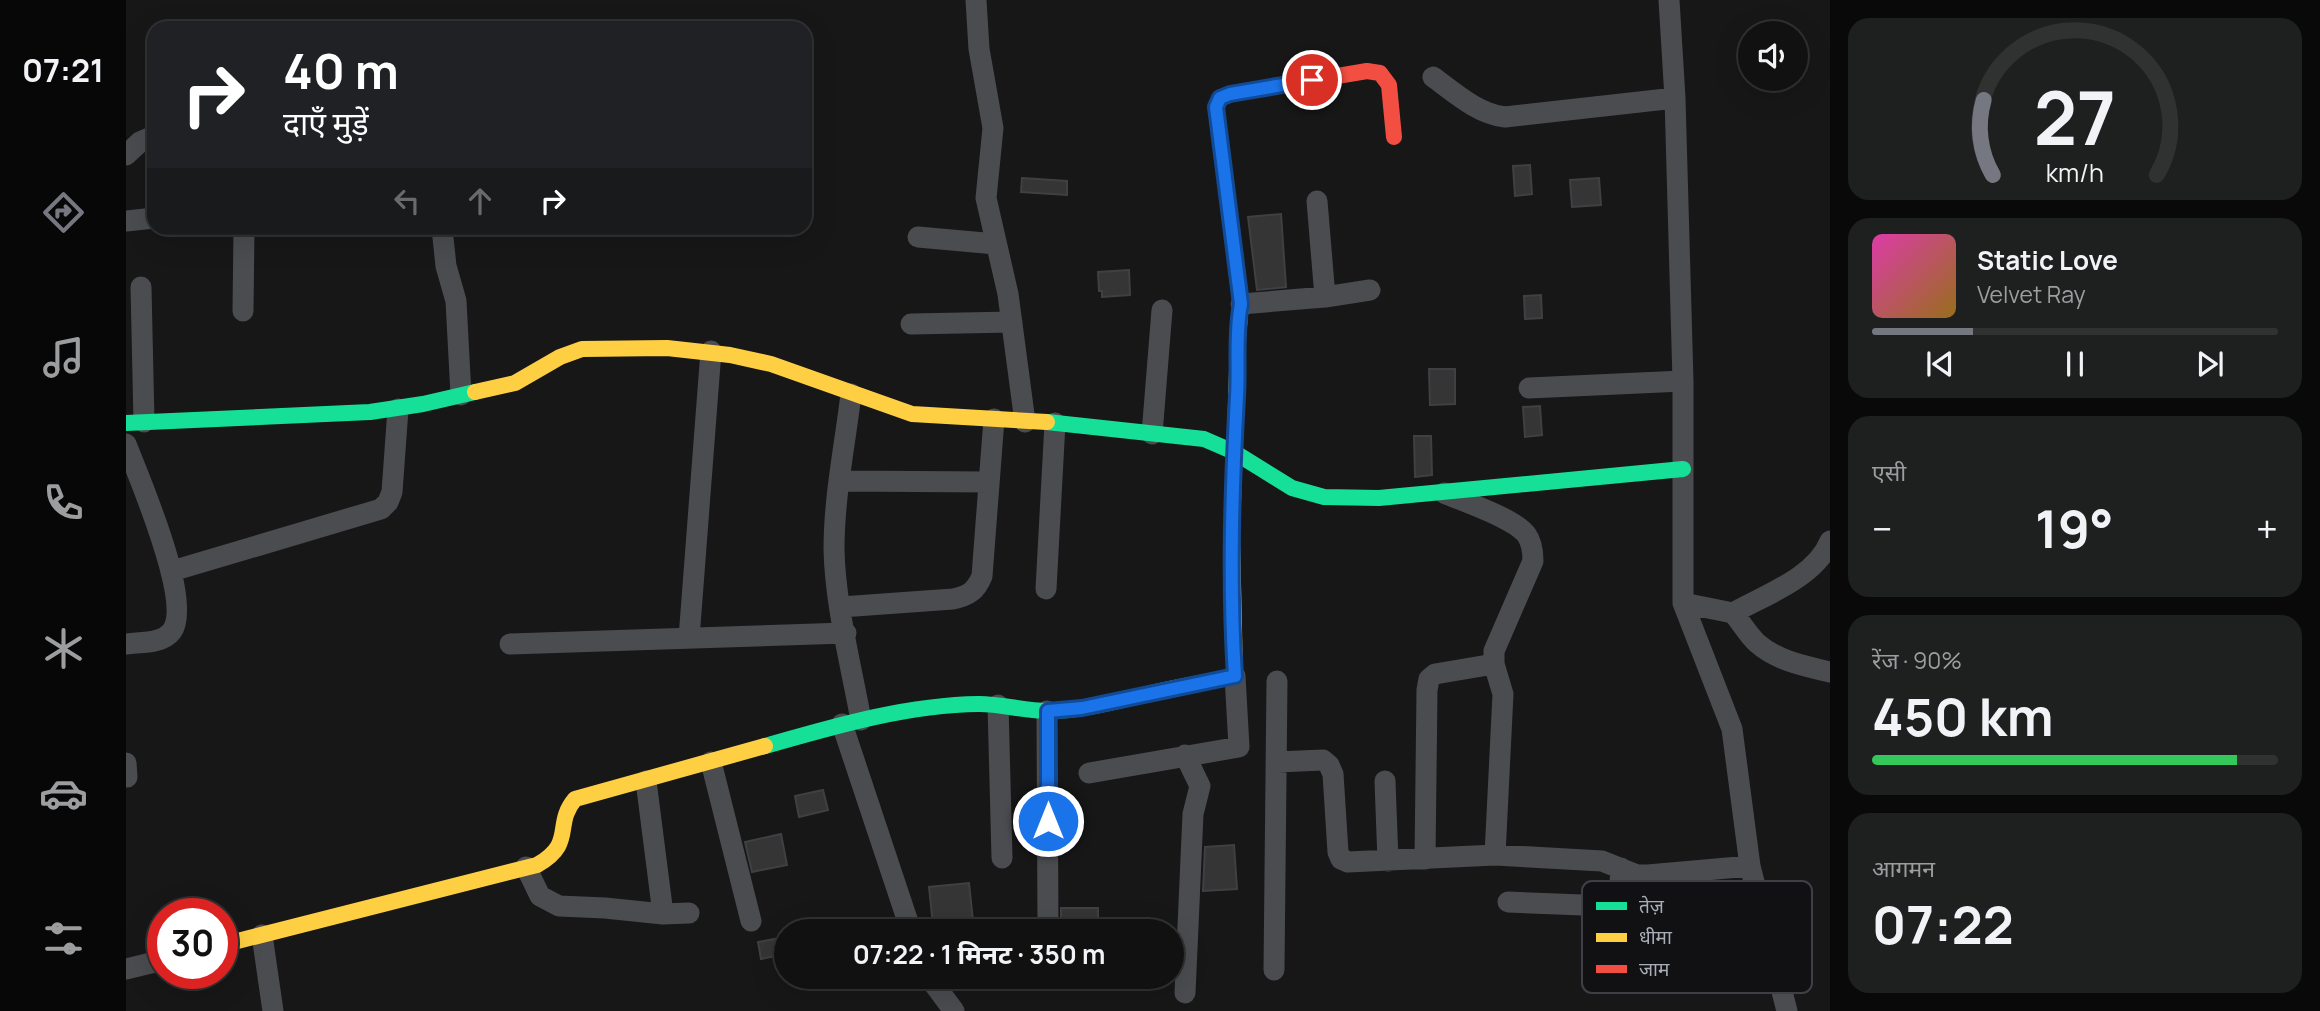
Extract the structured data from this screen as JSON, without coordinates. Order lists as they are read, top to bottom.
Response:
{
  "legend": ["तेज़", "धीमा", "जाम"],
  "page": {
    "tabs": "07:21",
    "turn": ["40 m", "दाएँ मुड़ें"],
    "song": ["Static Love", "Velvet Ray"],
    "tile": [
      "एसी",
      ["रेंज · 90%", "450 km"],
      ["आगमन", "07:22"]
    ],
    "heat": ["−", "19°", "+"],
    "limit": "30",
    "trip": "07:22 · 1 मिनट · 350 m",
    "gauge": ["27", "km/h"]
  }
}
